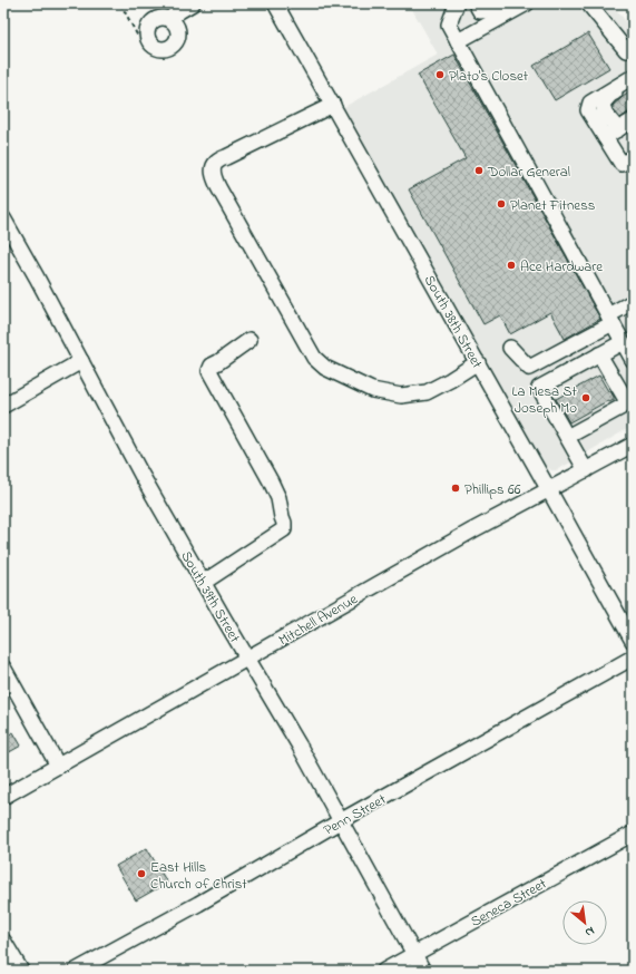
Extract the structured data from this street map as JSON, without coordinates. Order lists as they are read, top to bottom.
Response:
{
  "streets": {
    "street": [
      "South 38th Street",
      "South 39th Street",
      "Mitchell Avenue",
      "Penn Street",
      "Seneca Street"
    ]
  },
  "crossings": [
    ["South 38th Street", "Mitchell Avenue"],
    ["South 39th Street", "Mitchell Avenue"],
    ["South 39th Street", "Penn Street"],
    ["South 39th Street", "Seneca Street"]
  ],
  "places": [
    "Plato's Closet",
    "Dollar General",
    "Planet Fitness",
    "Ace Hardware",
    "La Mesa St Joseph Mo",
    "Phillips 66",
    "East Hills Church of Christ"
  ],
  "north": "bottom right"
}
